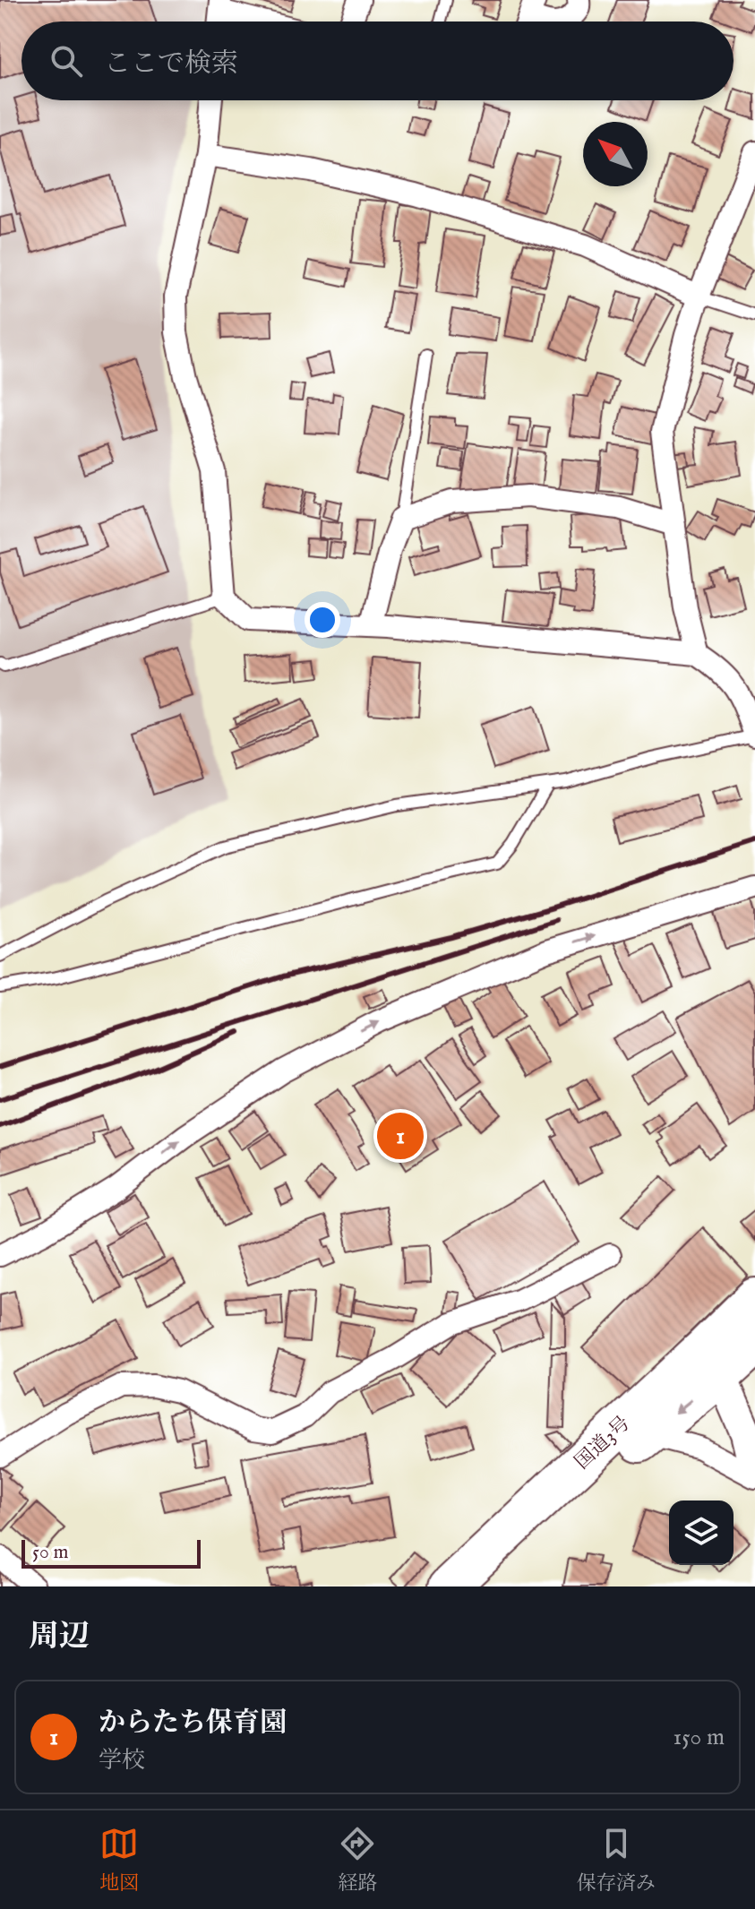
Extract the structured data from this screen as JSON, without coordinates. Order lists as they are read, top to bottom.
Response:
{
  "streets": {
    "highway": ["国道3号"]
  },
  "scale_bar": "50 m",
  "north": "top left",
  "page": {
    "search": "ここで検索",
    "pins": "1",
    "scale": "50 m",
    "heading": "周辺",
    "list": [
      {
        "mark": "1",
        "name": "からたち保育園",
        "note": "学校",
        "value": "150 m"
      }
    ],
    "nav": ["地図", "経路", "保存済み"]
  }
}
